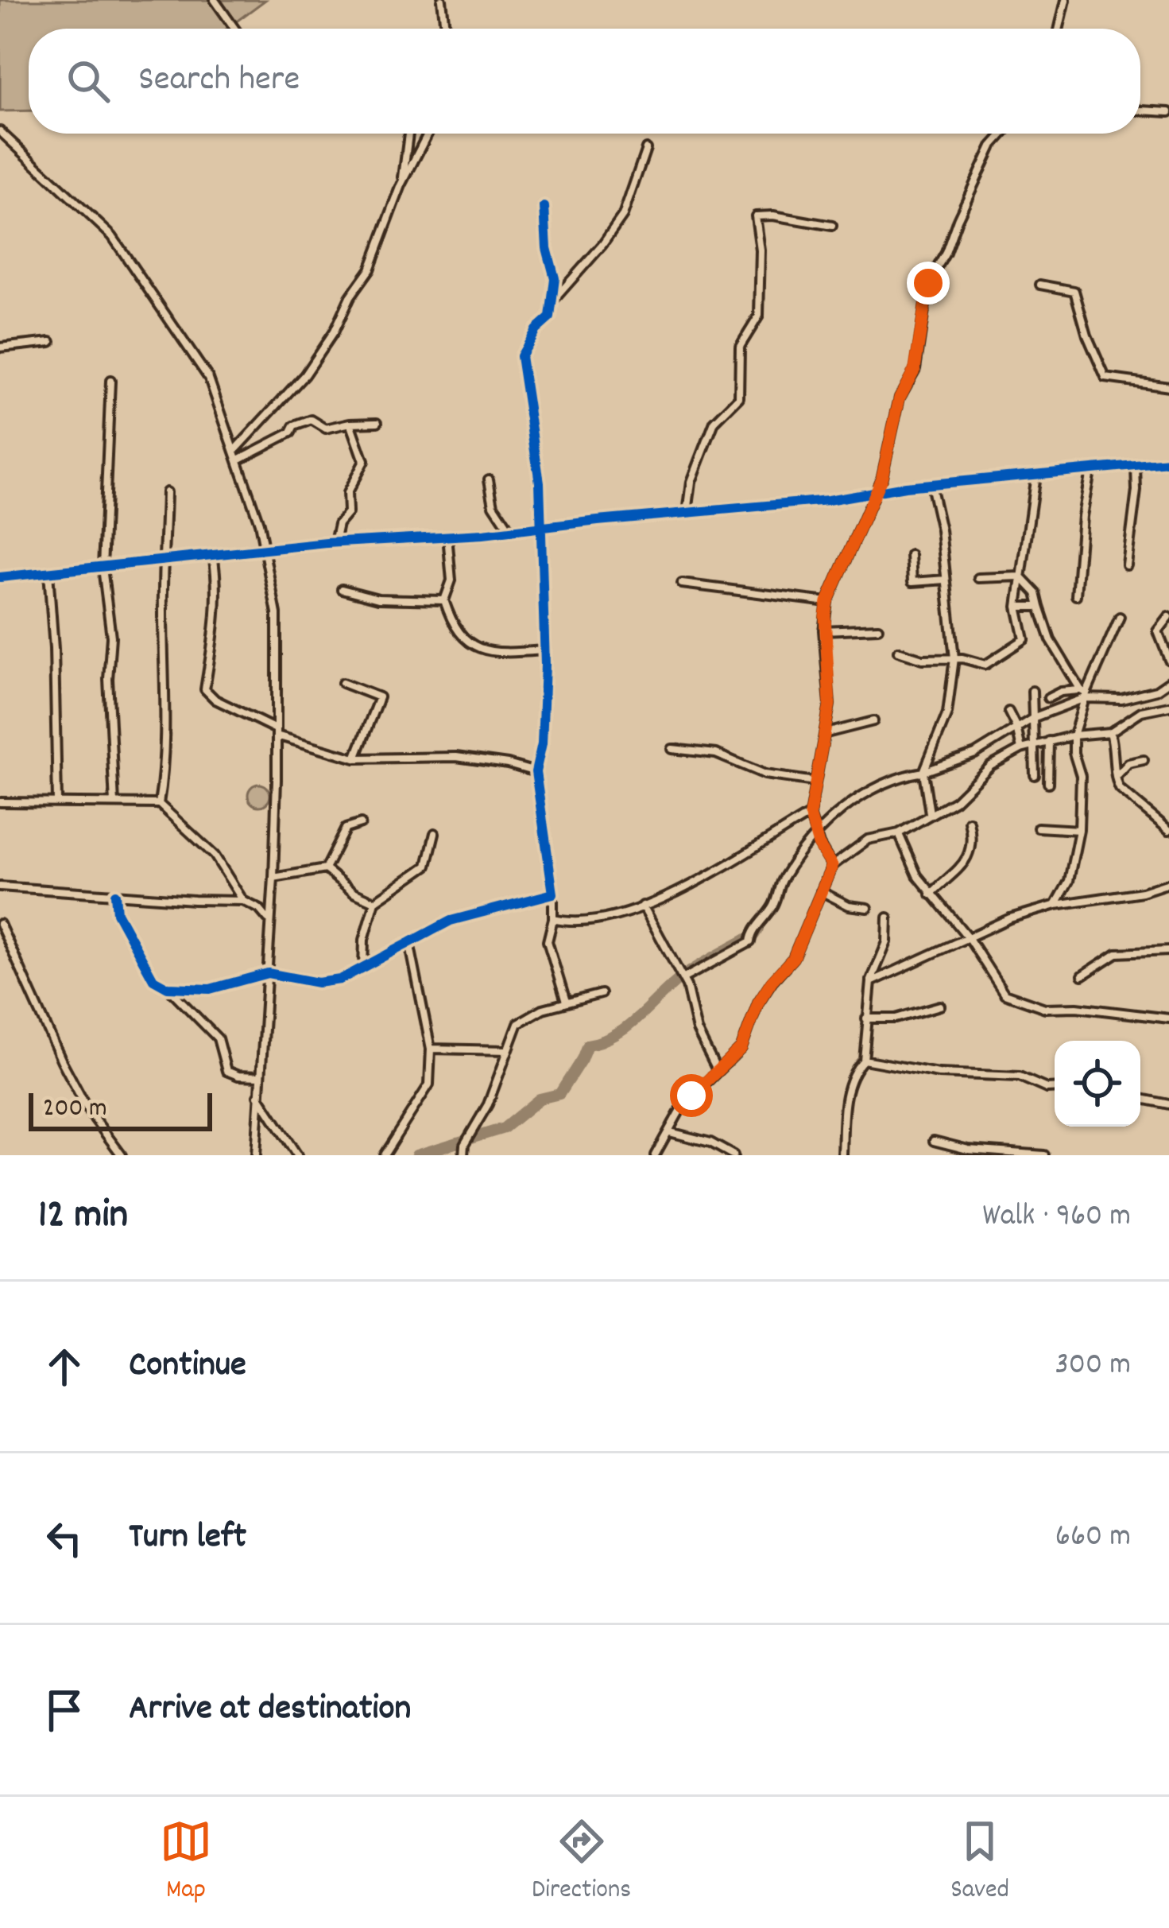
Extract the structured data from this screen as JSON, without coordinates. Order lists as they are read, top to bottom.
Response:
{
  "scale_bar": "200 m",
  "page": {
    "search": "Search here",
    "scale": "200 m",
    "heading": ["12 min", "Walk · 960 m"],
    "list": [
      ["Continue", "300 m"],
      ["Turn left", "660 m"],
      "Arrive at destination"
    ],
    "nav": ["Map", "Directions", "Saved"]
  }
}
